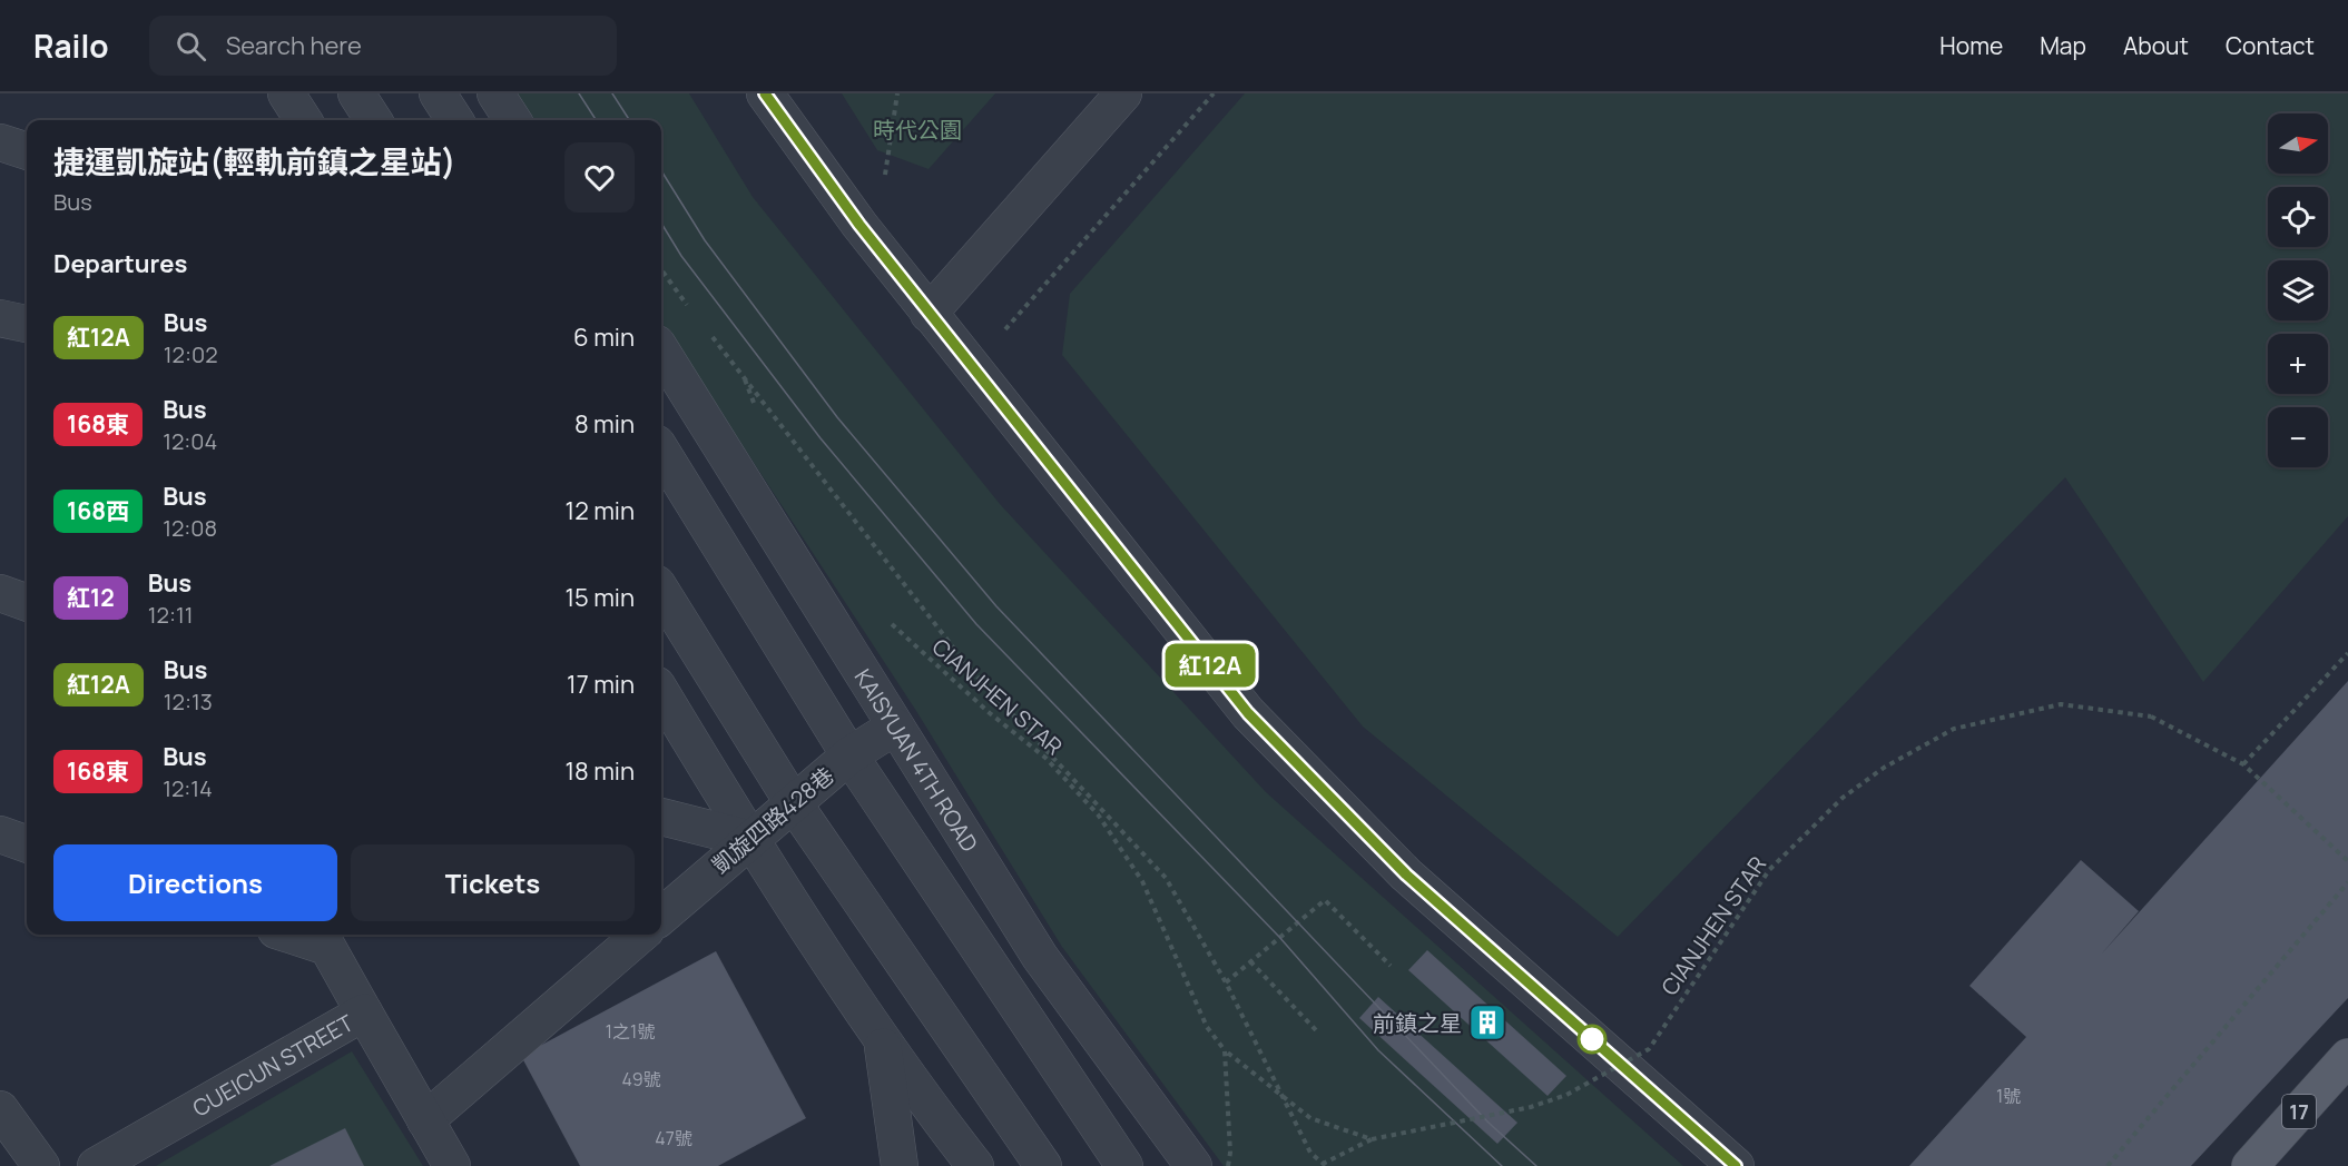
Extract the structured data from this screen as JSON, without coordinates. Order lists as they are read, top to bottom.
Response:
{
  "streets": {
    "main road": ["17"],
    "street": ["KAISYUAN 4TH ROAD", "凱旋四路428巷", "CUEICUN STREET"],
    "path": ["CIANJHEN STAR"]
  },
  "crossings": [
    ["KAISYUAN 4TH ROAD", "凱旋四路428巷"]
  ],
  "parks": ["時代公園"],
  "places": {
    "building": ["前鎮之星"]
  },
  "lines": ["bus line 紅12A"],
  "house_numbers": [
    "1之1號",
    "49號",
    "1號",
    "47號"
  ],
  "north": "right",
  "page": {
    "header": "Railo",
    "search": "Search here",
    "nav": [
      "Home",
      "Map",
      "About",
      "Contact"
    ],
    "on_map": "紅12A",
    "map_buttons": ["+", "−"],
    "heading": [
      ["捷運凱旋站(輕軌前鎮之星站)", "Bus"],
      "Departures"
    ],
    "list": [
      {
        "mark": "紅12A",
        "name": "Bus",
        "note": "12:02",
        "value": "6 min"
      },
      {
        "mark": "168東",
        "name": "Bus",
        "note": "12:04",
        "value": "8 min"
      },
      {
        "mark": "168西",
        "name": "Bus",
        "note": "12:08",
        "value": "12 min"
      },
      {
        "mark": "紅12",
        "name": "Bus",
        "note": "12:11",
        "value": "15 min"
      },
      {
        "mark": "紅12A",
        "name": "Bus",
        "note": "12:13",
        "value": "17 min"
      },
      {
        "mark": "168東",
        "name": "Bus",
        "note": "12:14",
        "value": "18 min"
      }
    ],
    "buttons": ["Directions", "Tickets"]
  }
}
